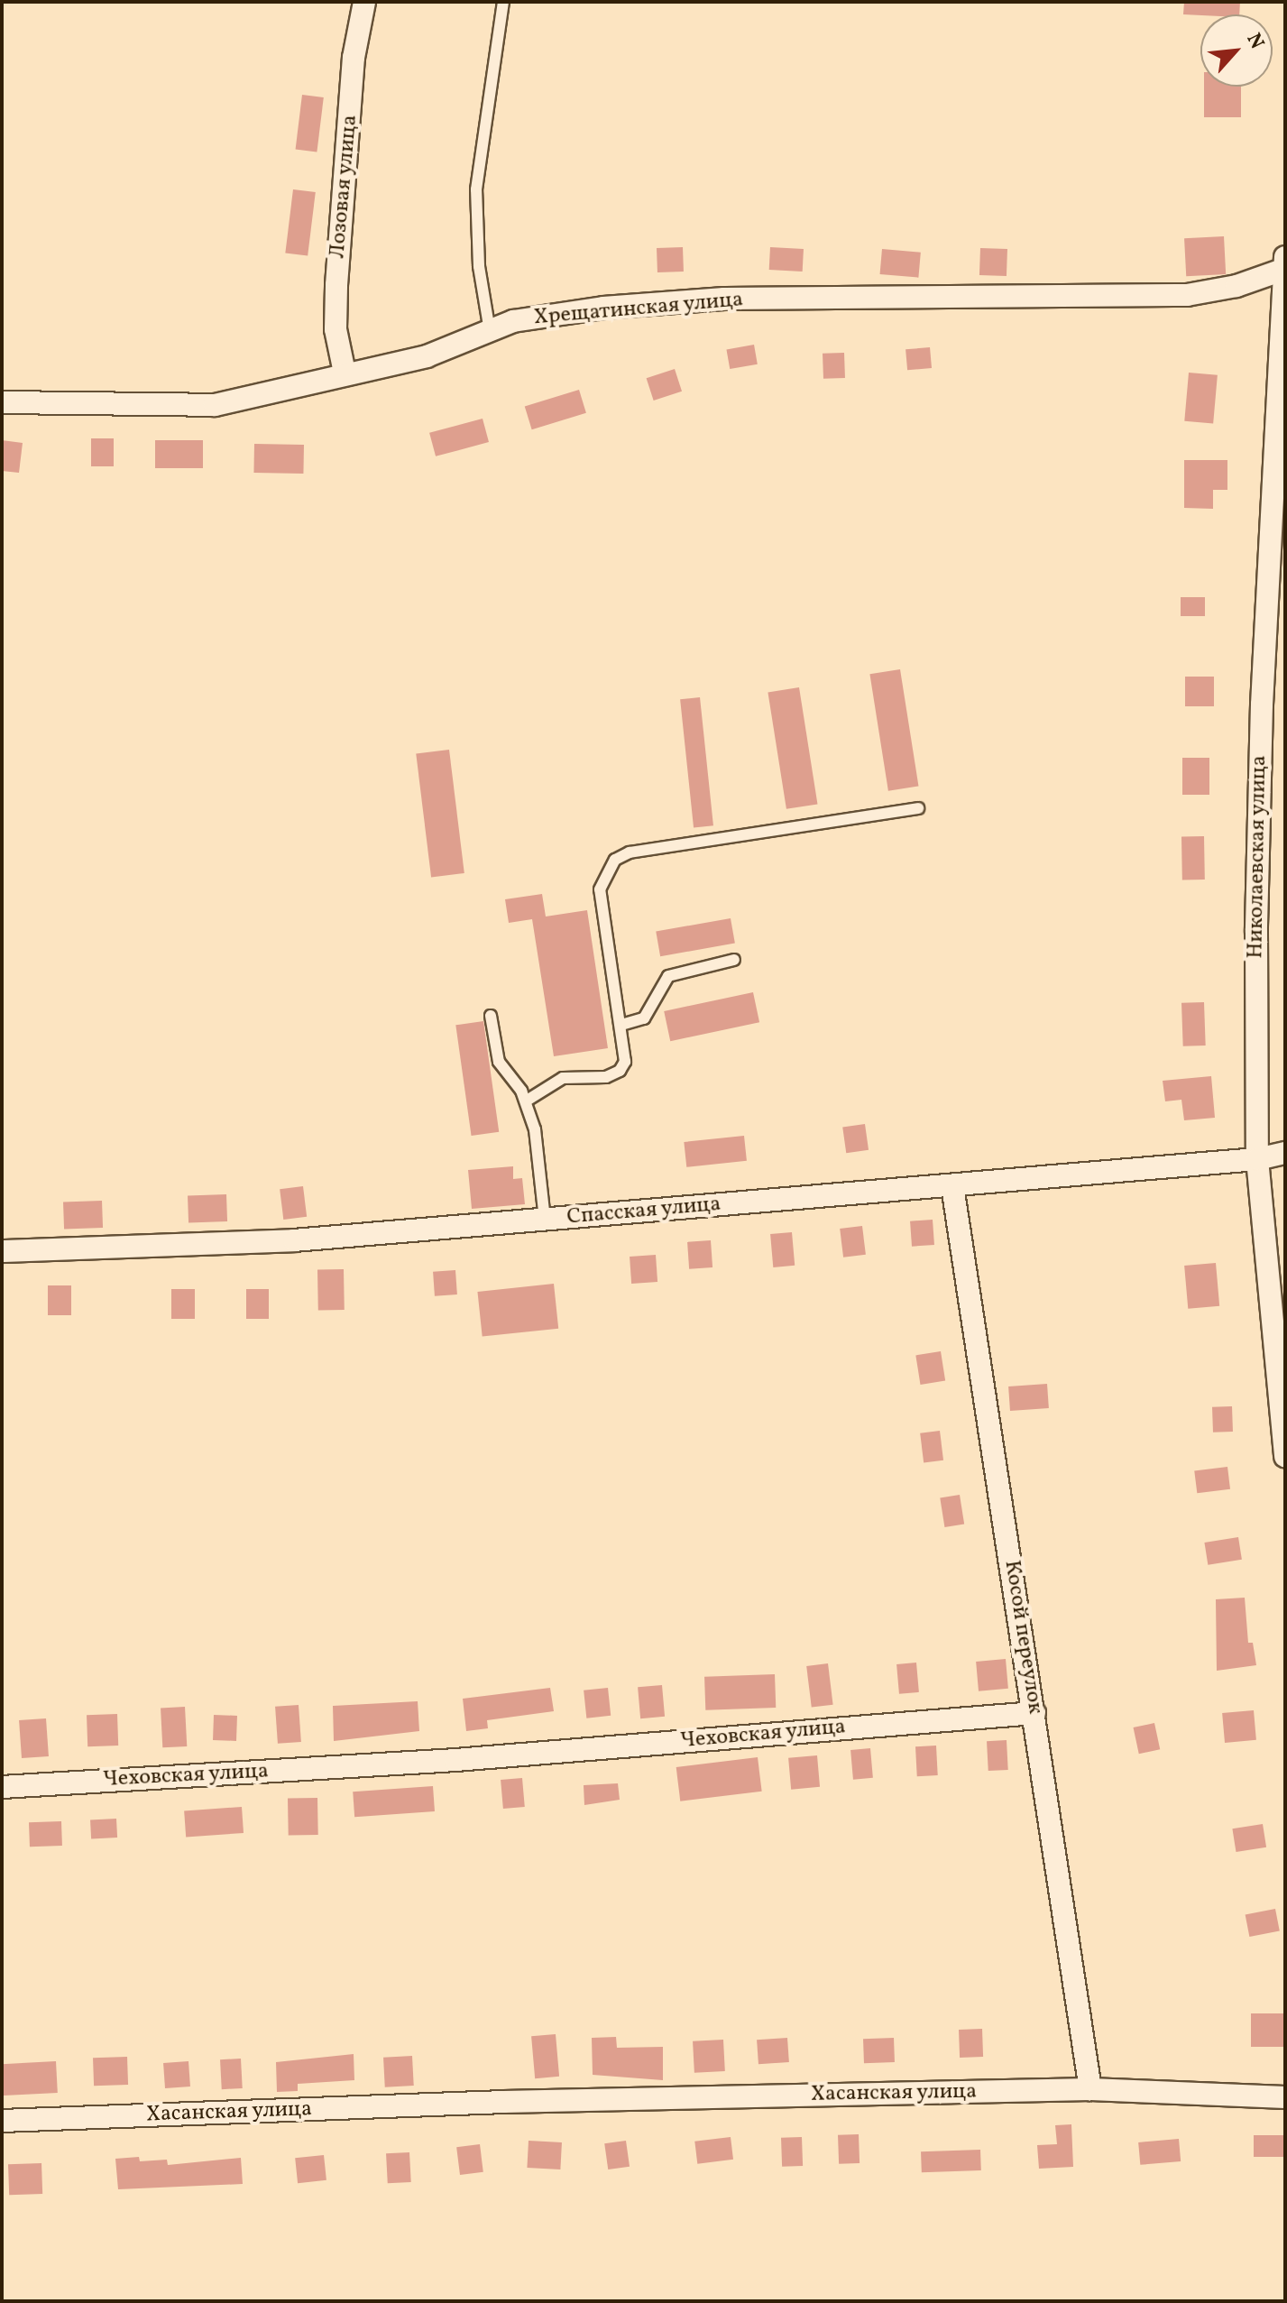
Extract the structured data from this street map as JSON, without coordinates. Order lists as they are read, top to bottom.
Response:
{
  "streets": {
    "street": [
      "Лозовая улица",
      "Хрещатинская улица",
      "Николаевская улица",
      "Спасская улица",
      "Косой переулок",
      "Чеховская улица",
      "Хасанская улица"
    ]
  },
  "crossings": [
    ["Лозовая улица", "Хрещатинская улица"],
    ["Хрещатинская улица", "Николаевская улица"],
    ["Николаевская улица", "Спасская улица"],
    ["Спасская улица", "Косой переулок"],
    ["Косой переулок", "Чеховская улица"],
    ["Косой переулок", "Хасанская улица"]
  ],
  "north": "top right"
}
